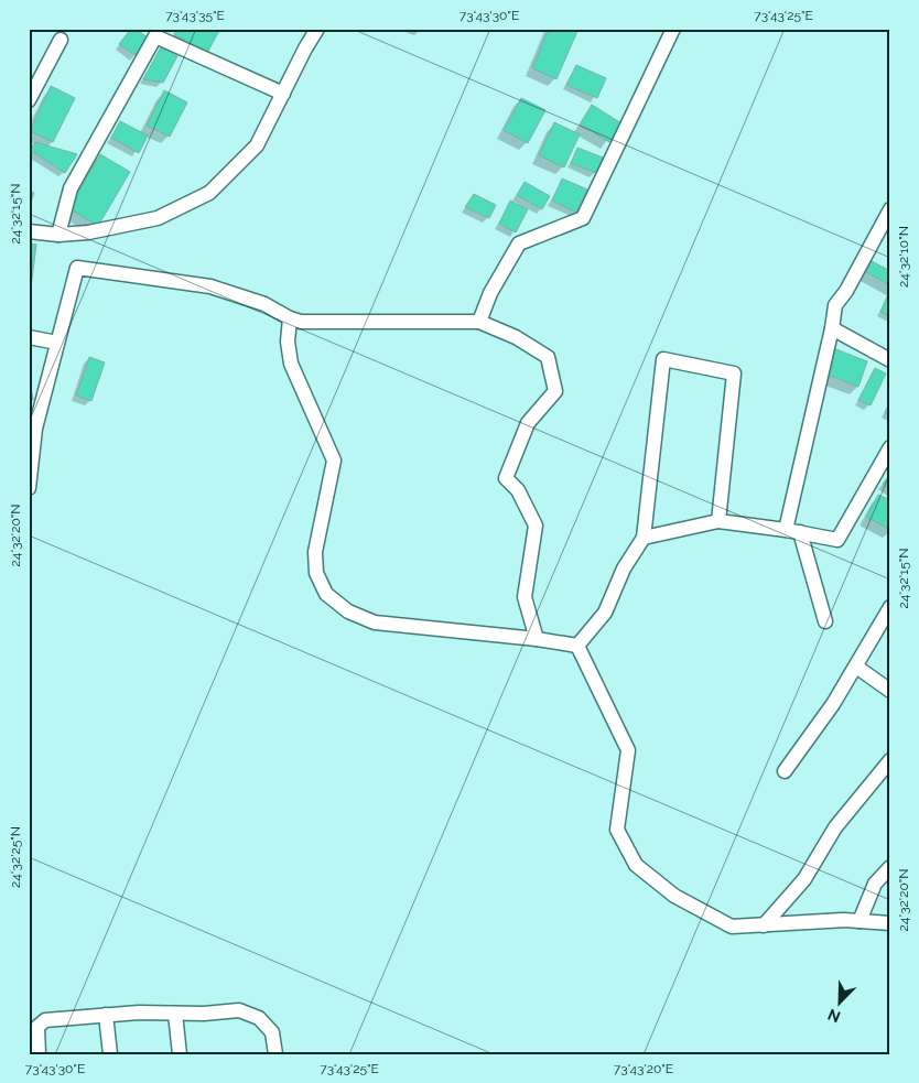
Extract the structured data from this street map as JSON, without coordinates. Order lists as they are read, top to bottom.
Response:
{
  "north": "bottom left",
  "coordinates": [
    "73°43'35\"E",
    "73°43'30\"E",
    "73°43'25\"E",
    "24°32'15\"N",
    "24°32'10\"N",
    "24°32'20\"N",
    "24°32'25\"N",
    "73°43'20\"E"
  ]
}
